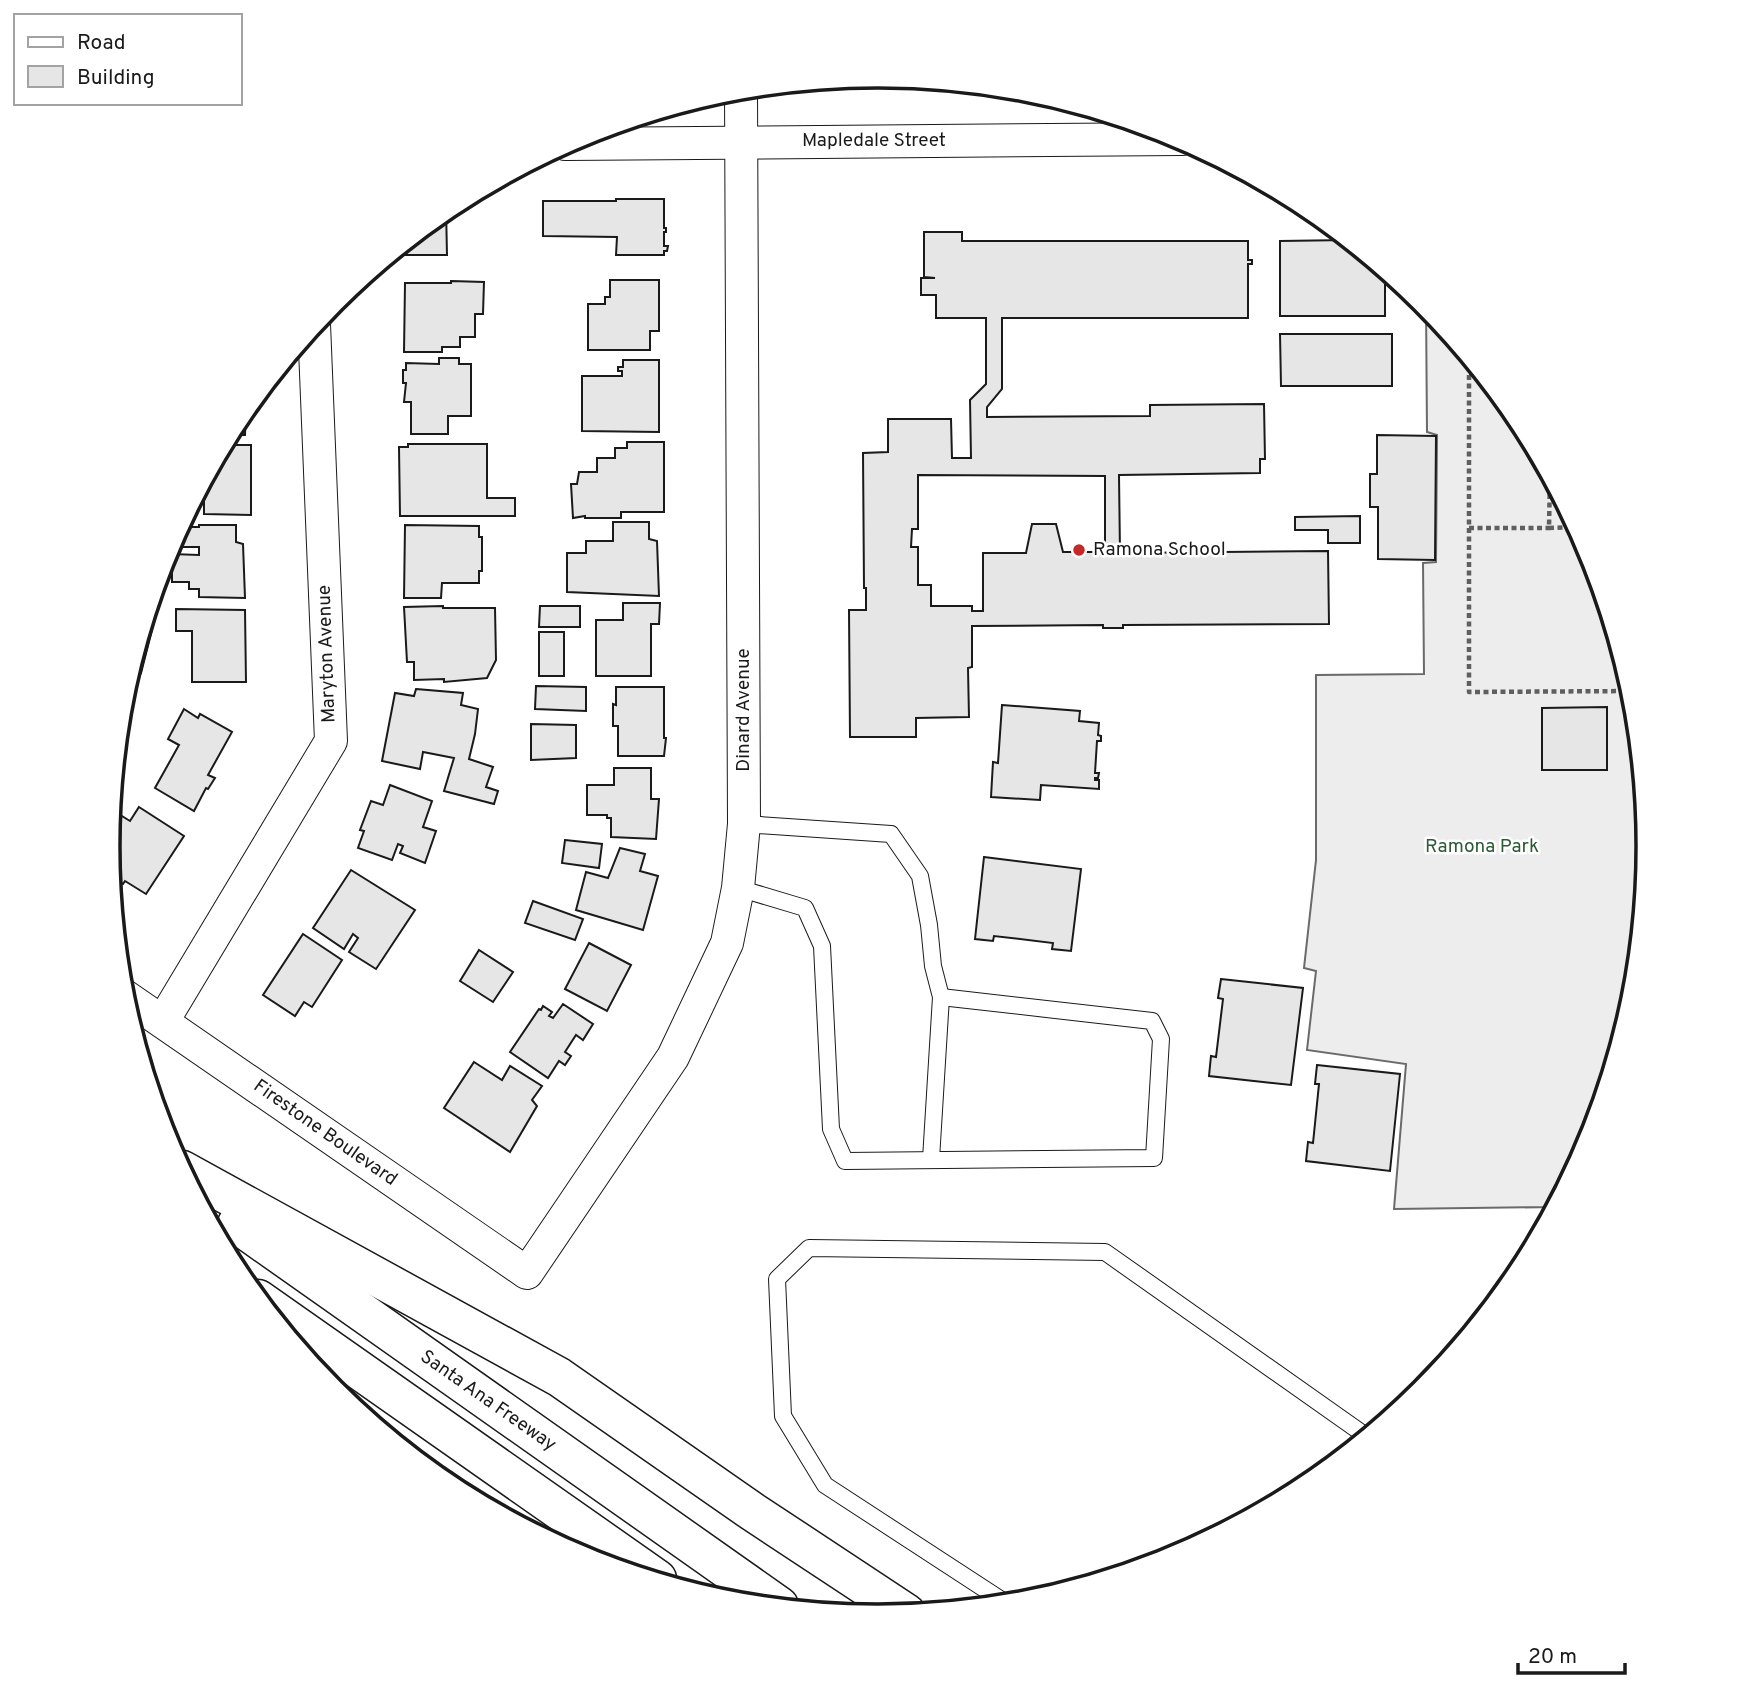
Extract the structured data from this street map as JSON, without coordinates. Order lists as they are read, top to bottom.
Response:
{
  "streets": {
    "highway": ["Santa Ana Freeway"],
    "street": [
      "Mapledale Street",
      "Maryton Avenue",
      "Dinard Avenue",
      "Firestone Boulevard"
    ]
  },
  "crossings": [
    ["Mapledale Street", "Dinard Avenue"],
    ["Maryton Avenue", "Firestone Boulevard"],
    ["Dinard Avenue", "Firestone Boulevard"]
  ],
  "parks": ["Ramona Park"],
  "places": ["Ramona School"],
  "legend": ["Road", "Building"],
  "scale_bar": "20 m"
}
